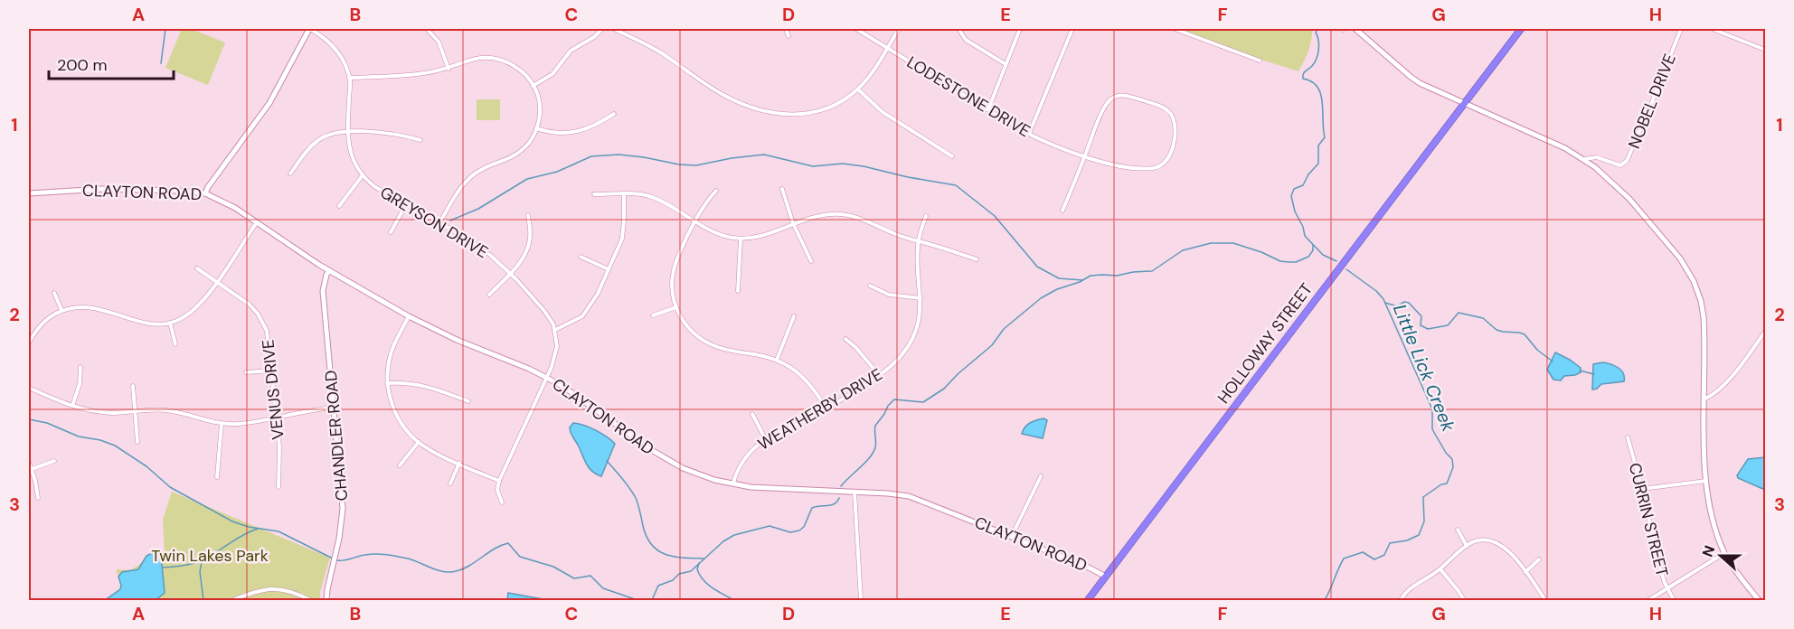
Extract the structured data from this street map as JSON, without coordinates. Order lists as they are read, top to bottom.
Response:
{
  "streets": {
    "highway": ["HOLLOWAY STREET"],
    "street": [
      "LODESTONE DRIVE",
      "NOBEL DRIVE",
      "CLAYTON ROAD",
      "GREYSON DRIVE",
      "VENUS DRIVE",
      "WEATHERBY DRIVE",
      "CHANDLER ROAD",
      "CURRIN STREET"
    ]
  },
  "crossings": [
    ["CLAYTON ROAD", "HOLLOWAY STREET"],
    ["CLAYTON ROAD", "WEATHERBY DRIVE"],
    ["CLAYTON ROAD", "CHANDLER ROAD"]
  ],
  "water": ["Little Lick Creek"],
  "parks": ["Twin Lakes Park"],
  "scale_bar": "200 m",
  "north": "left",
  "grid": {
    "columns": [
      "A",
      "B",
      "C",
      "D",
      "E",
      "F",
      "G",
      "H"
    ],
    "rows": ["1", "2", "3"]
  }
}
